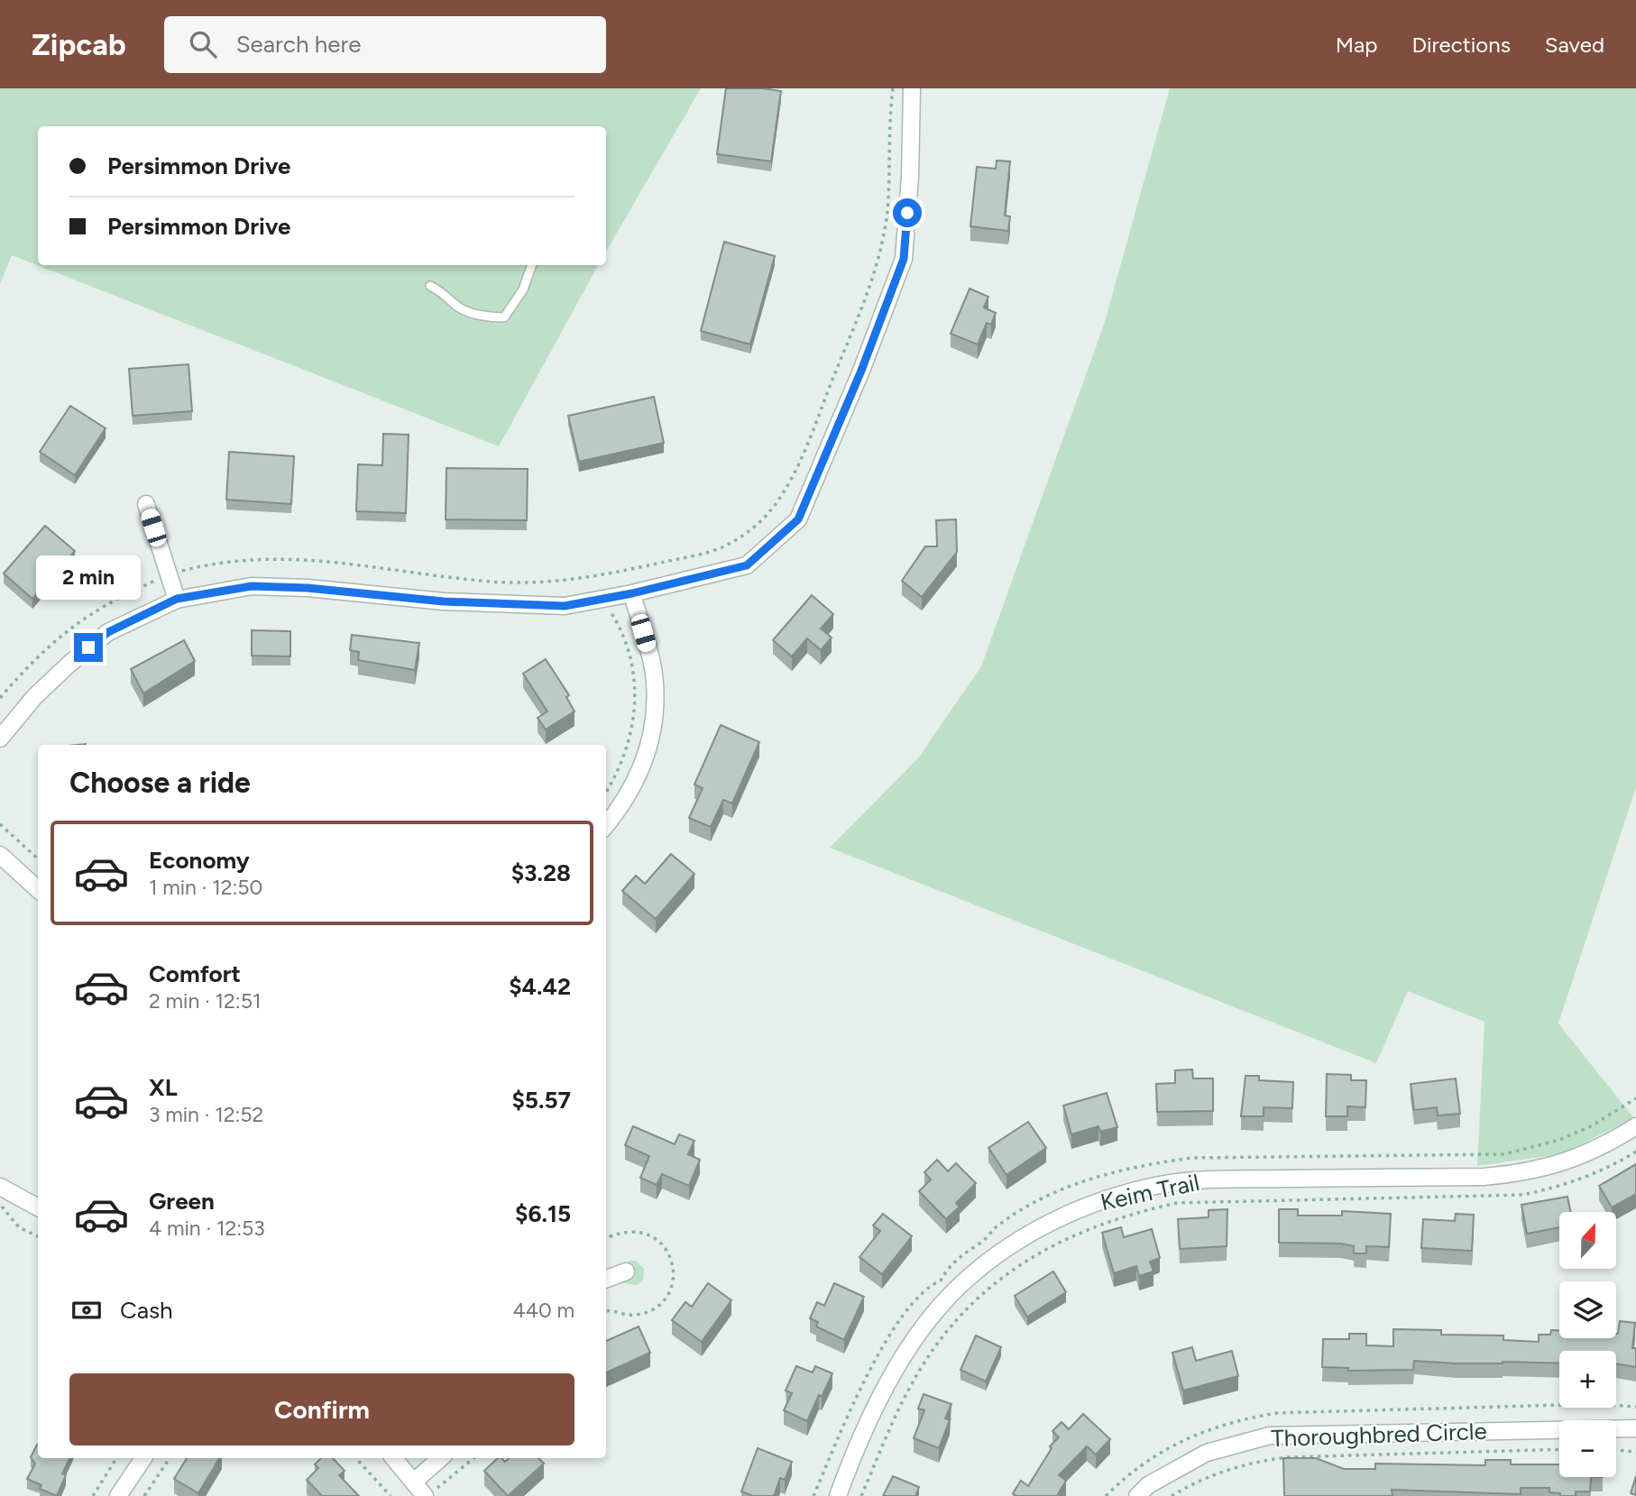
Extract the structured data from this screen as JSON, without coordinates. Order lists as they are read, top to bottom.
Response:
{
  "streets": {
    "street": ["Keim Trail", "Thoroughbred Circle"]
  },
  "north": "top",
  "page": {
    "header": "Zipcab",
    "search": "Search here",
    "nav": ["Map", "Directions", "Saved"],
    "banner": ["Persimmon Drive", "Persimmon Drive"],
    "bubble": "2 min",
    "heading": "Choose a ride",
    "list": [
      {
        "name": "Economy",
        "note": "1 min · 12:50",
        "value": "$3.28"
      },
      {
        "name": "Comfort",
        "note": "2 min · 12:51",
        "value": "$4.42"
      },
      {
        "name": "XL",
        "note": "3 min · 12:52",
        "value": "$5.57"
      },
      {
        "name": "Green",
        "note": "4 min · 12:53",
        "value": "$6.15"
      }
    ],
    "map_buttons": ["+", "−"],
    "pay": ["Cash", "440 m"],
    "buttons": "Confirm"
  }
}
